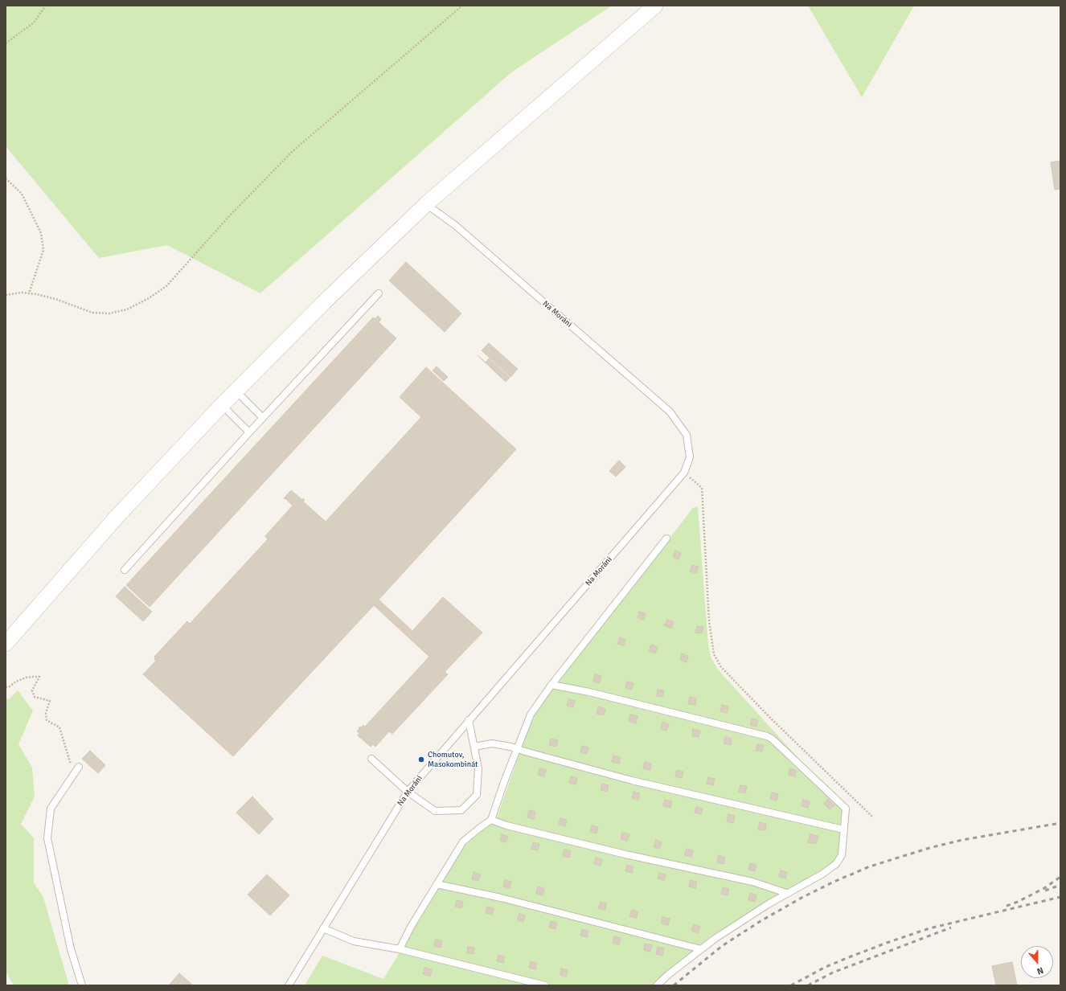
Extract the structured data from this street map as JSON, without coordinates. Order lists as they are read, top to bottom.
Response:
{
  "streets": {
    "lane": ["Na Moráni"]
  },
  "places": ["Chomutov, Masokombinát"],
  "north": "bottom"
}
